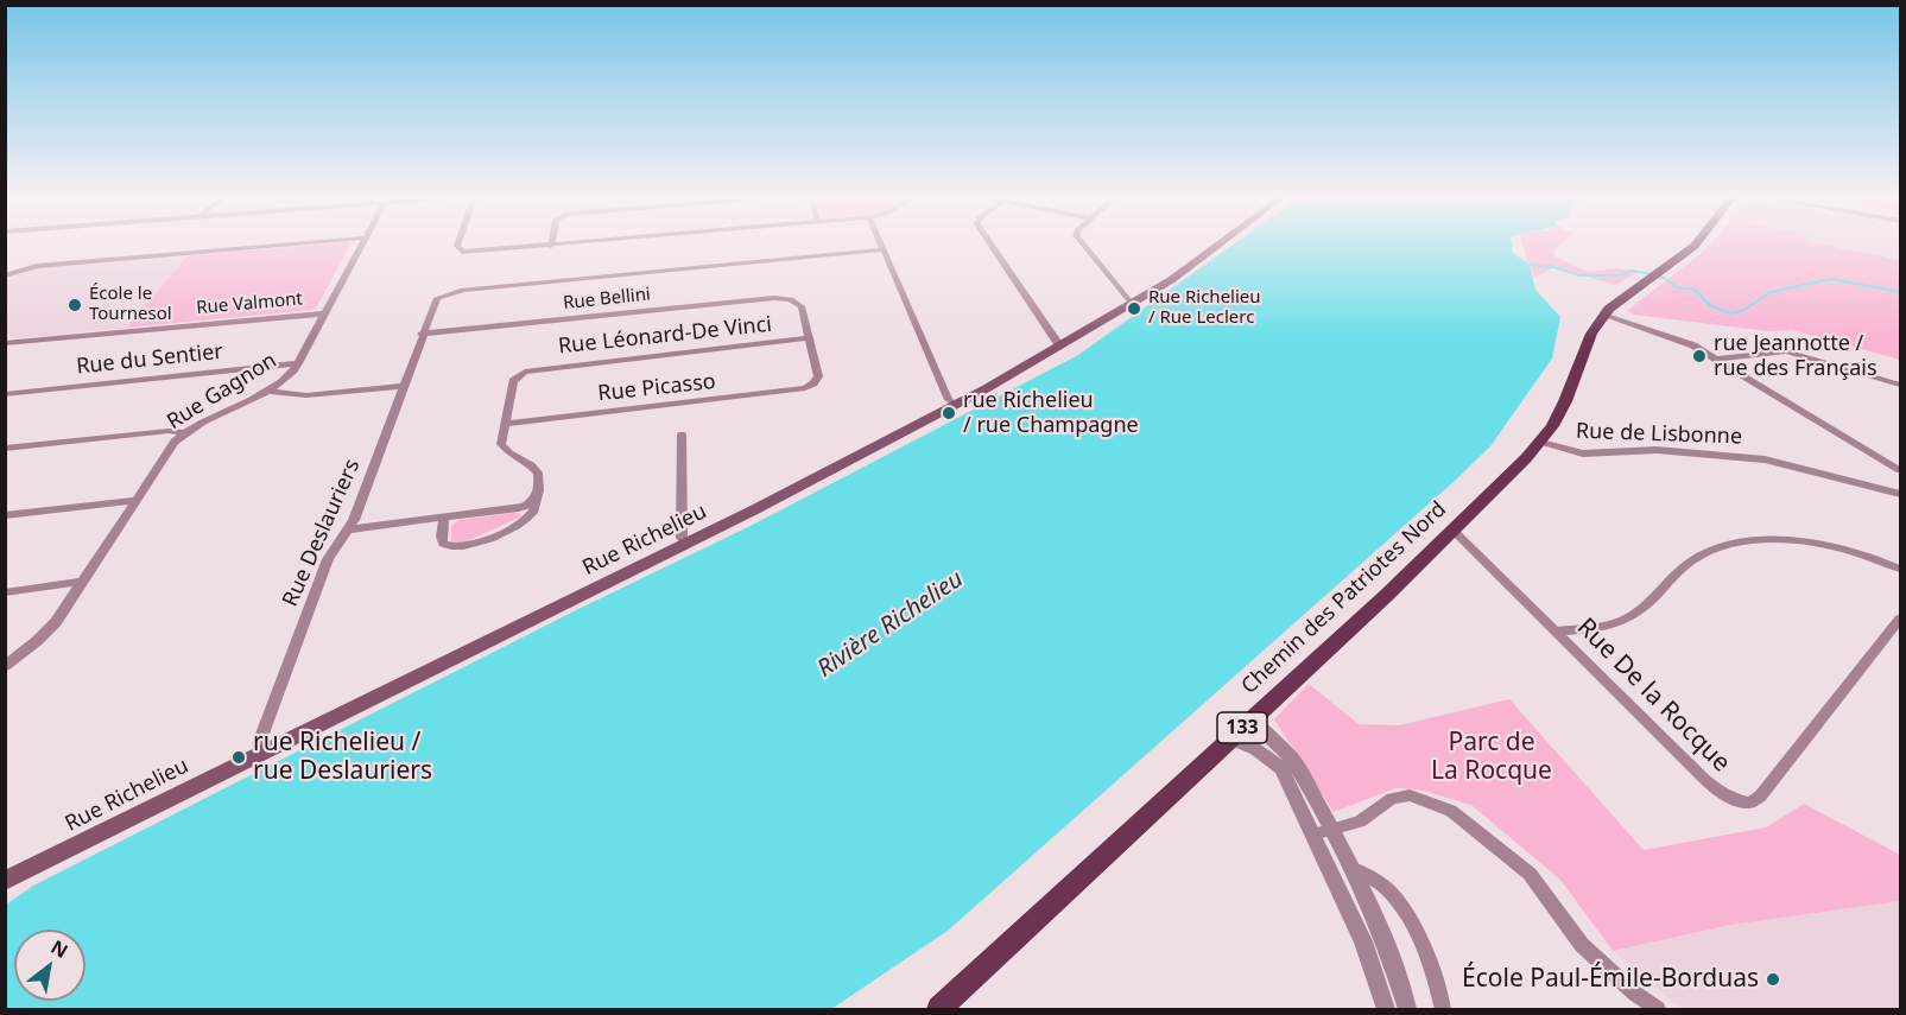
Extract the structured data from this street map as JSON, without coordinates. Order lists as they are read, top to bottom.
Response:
{
  "streets": {
    "main road": ["Rue Richelieu", "Chemin des Patriotes Nord", "133"],
    "street": [
      "Rue Bellini",
      "Rue Valmont",
      "Rue Léonard-De Vinci",
      "Rue du Sentier",
      "Rue Picasso",
      "Rue Gagnon",
      "Rue de Lisbonne",
      "Rue Deslauriers",
      "Rue De la Rocque"
    ]
  },
  "crossings": [
    ["Rue Bellini", "Rue Léonard-De Vinci"],
    ["Rue Bellini", "Rue Picasso"],
    ["Rue Bellini", "Rue Deslauriers"],
    ["Rue Valmont", "Rue Gagnon"],
    ["Rue Léonard-De Vinci", "Rue Picasso"],
    ["Rue du Sentier", "Rue Gagnon"],
    ["Rue de Lisbonne", "Chemin des Patriotes Nord"],
    ["Rue Deslauriers", "Rue Richelieu"],
    ["Chemin des Patriotes Nord", "Rue De la Rocque"]
  ],
  "water": ["Rivière Richelieu"],
  "parks": ["Parc de La Rocque"],
  "places": [
    "École le Tournesol",
    "Rue Richelieu / Rue Leclerc",
    "rue Jeannotte / rue des Français",
    "rue Richelieu / rue Champagne",
    "rue Richelieu / rue Deslauriers",
    "École Paul-Émile-Borduas"
  ],
  "north": "top right"
}
